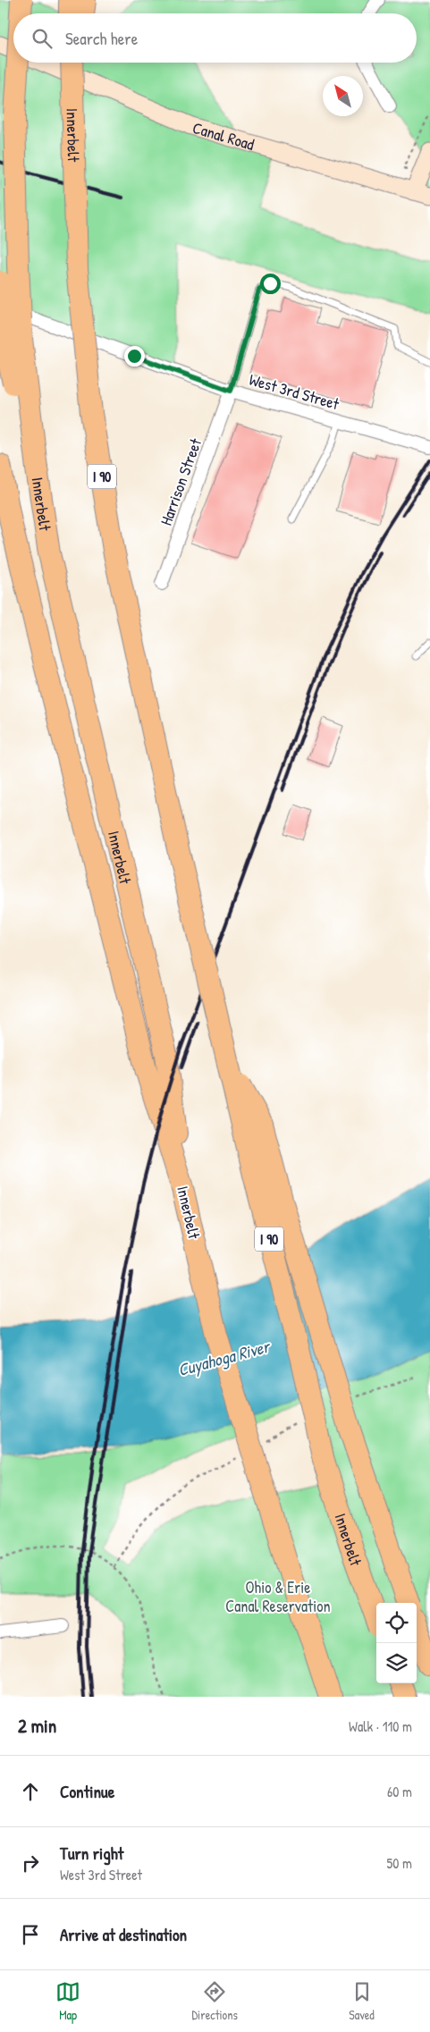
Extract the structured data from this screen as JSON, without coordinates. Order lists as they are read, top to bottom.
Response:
{
  "streets": {
    "highway": ["Innerbelt", "I 90"],
    "street": ["Canal Road", "West 3rd Street", "Harrison Street"]
  },
  "crossings": [
    ["West 3rd Street", "Harrison Street"]
  ],
  "water": ["Cuyahoga River"],
  "parks": ["Ohio & Erie Canal Reservation"],
  "north": "top left",
  "page": {
    "search": "Search here",
    "heading": ["2 min", "Walk · 110 m"],
    "list": [
      ["Continue", "60 m"],
      ["Turn right", "West 3rd Street", "50 m"],
      "Arrive at destination"
    ],
    "nav": ["Map", "Directions", "Saved"]
  }
}
